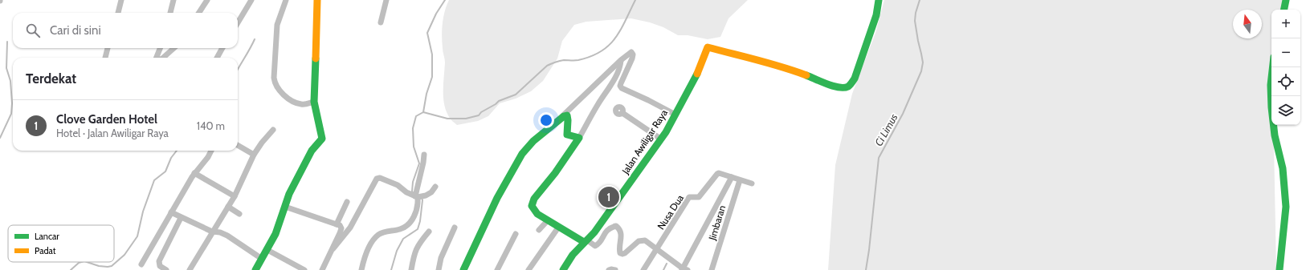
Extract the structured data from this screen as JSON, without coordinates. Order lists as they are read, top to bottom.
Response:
{
  "streets": {
    "street": ["Jalan Awiligar Raya", "Nusa Dua", "Jimbaran"]
  },
  "crossings": [
    ["Nusa Dua", "Jimbaran"]
  ],
  "water": ["Ci Limus"],
  "legend": ["Lancar", "Padat"],
  "north": "top",
  "page": {
    "map_buttons": ["+", "−"],
    "search": "Cari di sini",
    "heading": "Terdekat",
    "list": [
      {
        "mark": "1",
        "name": "Clove Garden Hotel",
        "note": "Hotel · Jalan Awiligar Raya",
        "value": "140 m"
      }
    ],
    "pins": "1"
  }
}
